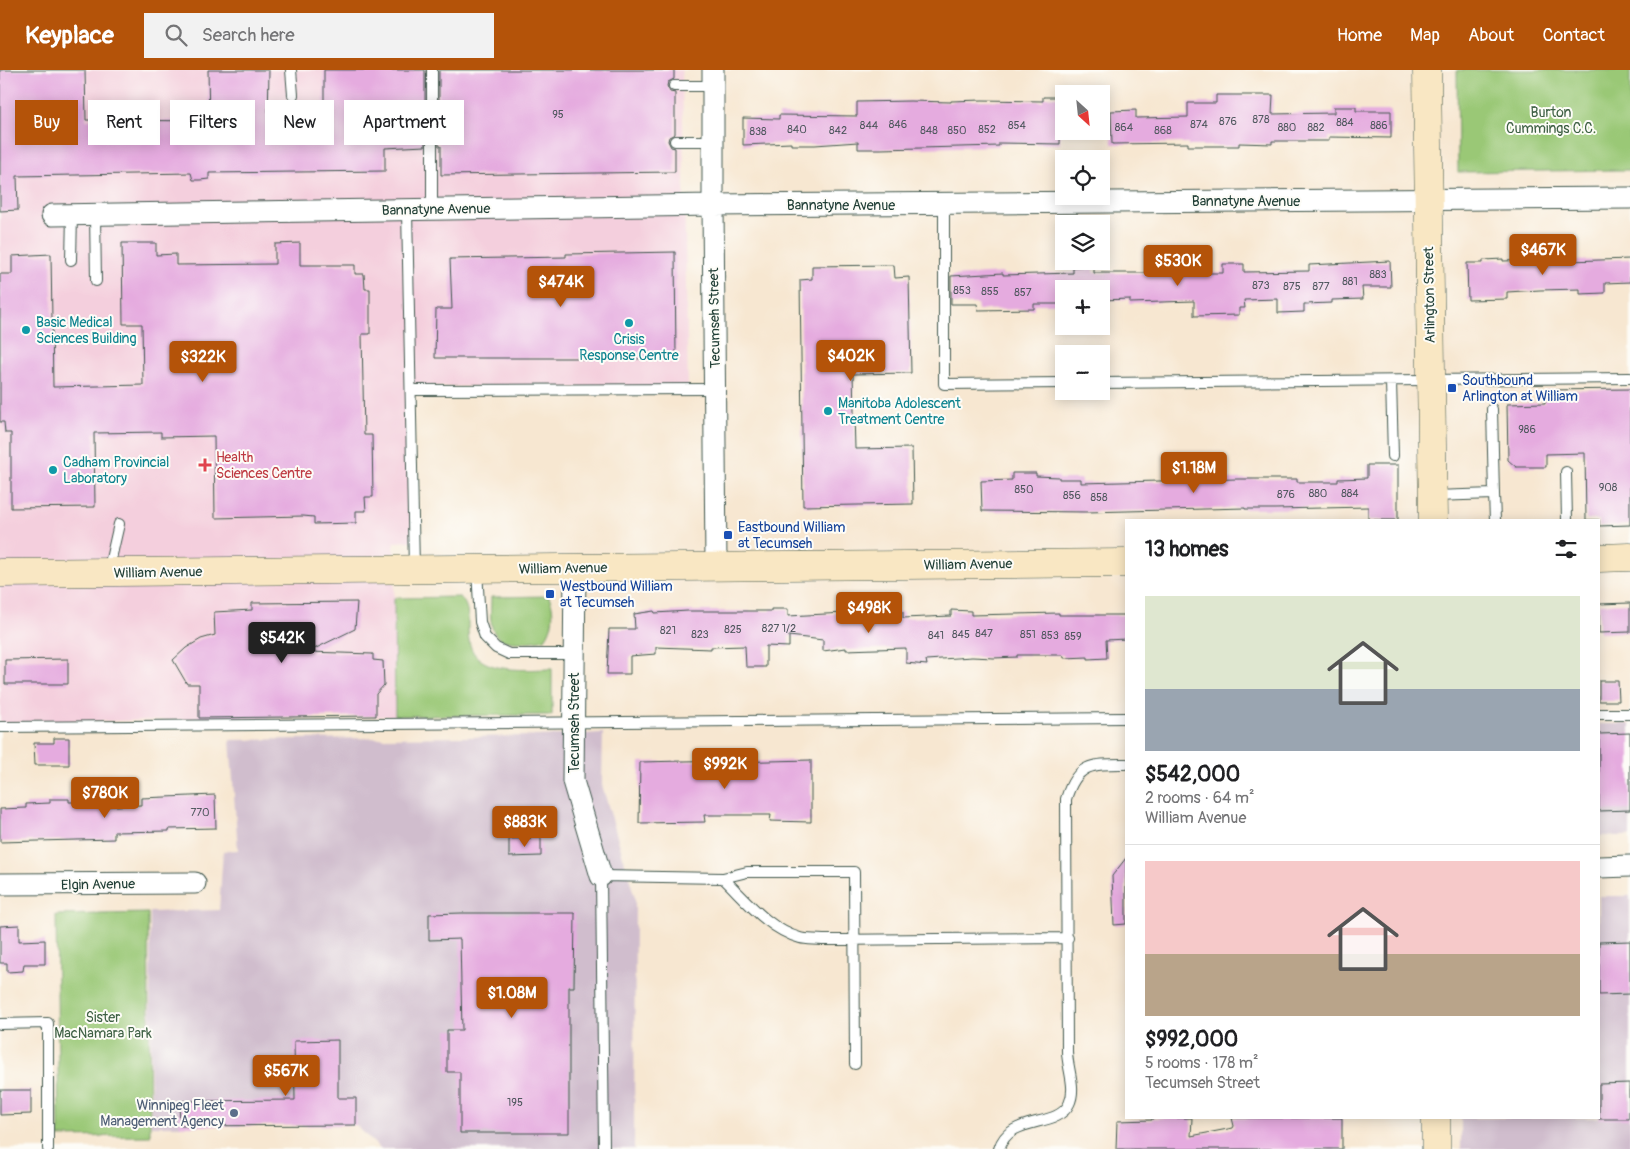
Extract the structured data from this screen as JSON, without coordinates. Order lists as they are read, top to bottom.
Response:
{
  "streets": {
    "main road": ["Arlington Street", "William Avenue"],
    "street": ["Bannatyne Avenue", "Tecumseh Street", "Elgin Avenue"]
  },
  "crossings": [
    ["Bannatyne Avenue", "Arlington Street"],
    ["Bannatyne Avenue", "Tecumseh Street"],
    ["Tecumseh Street", "William Avenue"]
  ],
  "parks": ["Burton Cummings C.C.", "Sister MacNamara Park"],
  "places": {
    "other": [
      "Crisis Response Centre",
      "Basic Medical Sciences Building",
      "Manitoba Adolescent Treatment Centre",
      "Cadham Provincial Laboratory",
      "Winnipeg Fleet Management Agency"
    ],
    "transit": ["Southbound Arlington at William", "Eastbound William at Tecumseh", "Westbound William at Tecumseh"],
    "health": ["Health Sciences Centre"]
  },
  "house_numbers": [
    "95",
    "878",
    "876",
    "884",
    "846",
    "874",
    "844",
    "854",
    "886",
    "864",
    "880",
    "882",
    "840",
    "852",
    "842",
    "848",
    "850",
    "868",
    "838",
    "883",
    "881",
    "873",
    "875",
    "877",
    "853",
    "855",
    "857",
    "986",
    "908",
    "850",
    "880",
    "884",
    "876",
    "856",
    "858",
    "827 1/2",
    "825",
    "821",
    "847",
    "823",
    "845",
    "851",
    "841",
    "853",
    "859",
    "770",
    "195"
  ],
  "north": "bottom right",
  "page": {
    "header": "Keyplace",
    "search": "Search here",
    "nav": [
      "Home",
      "Map",
      "About",
      "Contact"
    ],
    "map_buttons": ["+", "−"],
    "chip": [
      "Buy",
      "Rent",
      "Filters",
      "New",
      "Apartment"
    ],
    "price": [
      "$467K",
      "$530K",
      "$474K",
      "$402K",
      "$322K",
      "$1.18M",
      "$498K",
      "$542K",
      "$992K",
      "$780K",
      "$883K",
      "$1.08M",
      "$567K"
    ],
    "heading": "13 homes",
    "list": [
      {
        "name": "$542,000",
        "note": "2 rooms · 64 m² · William Avenue"
      },
      {
        "name": "$992,000",
        "note": "5 rooms · 178 m² · Tecumseh Street"
      }
    ]
  }
}
